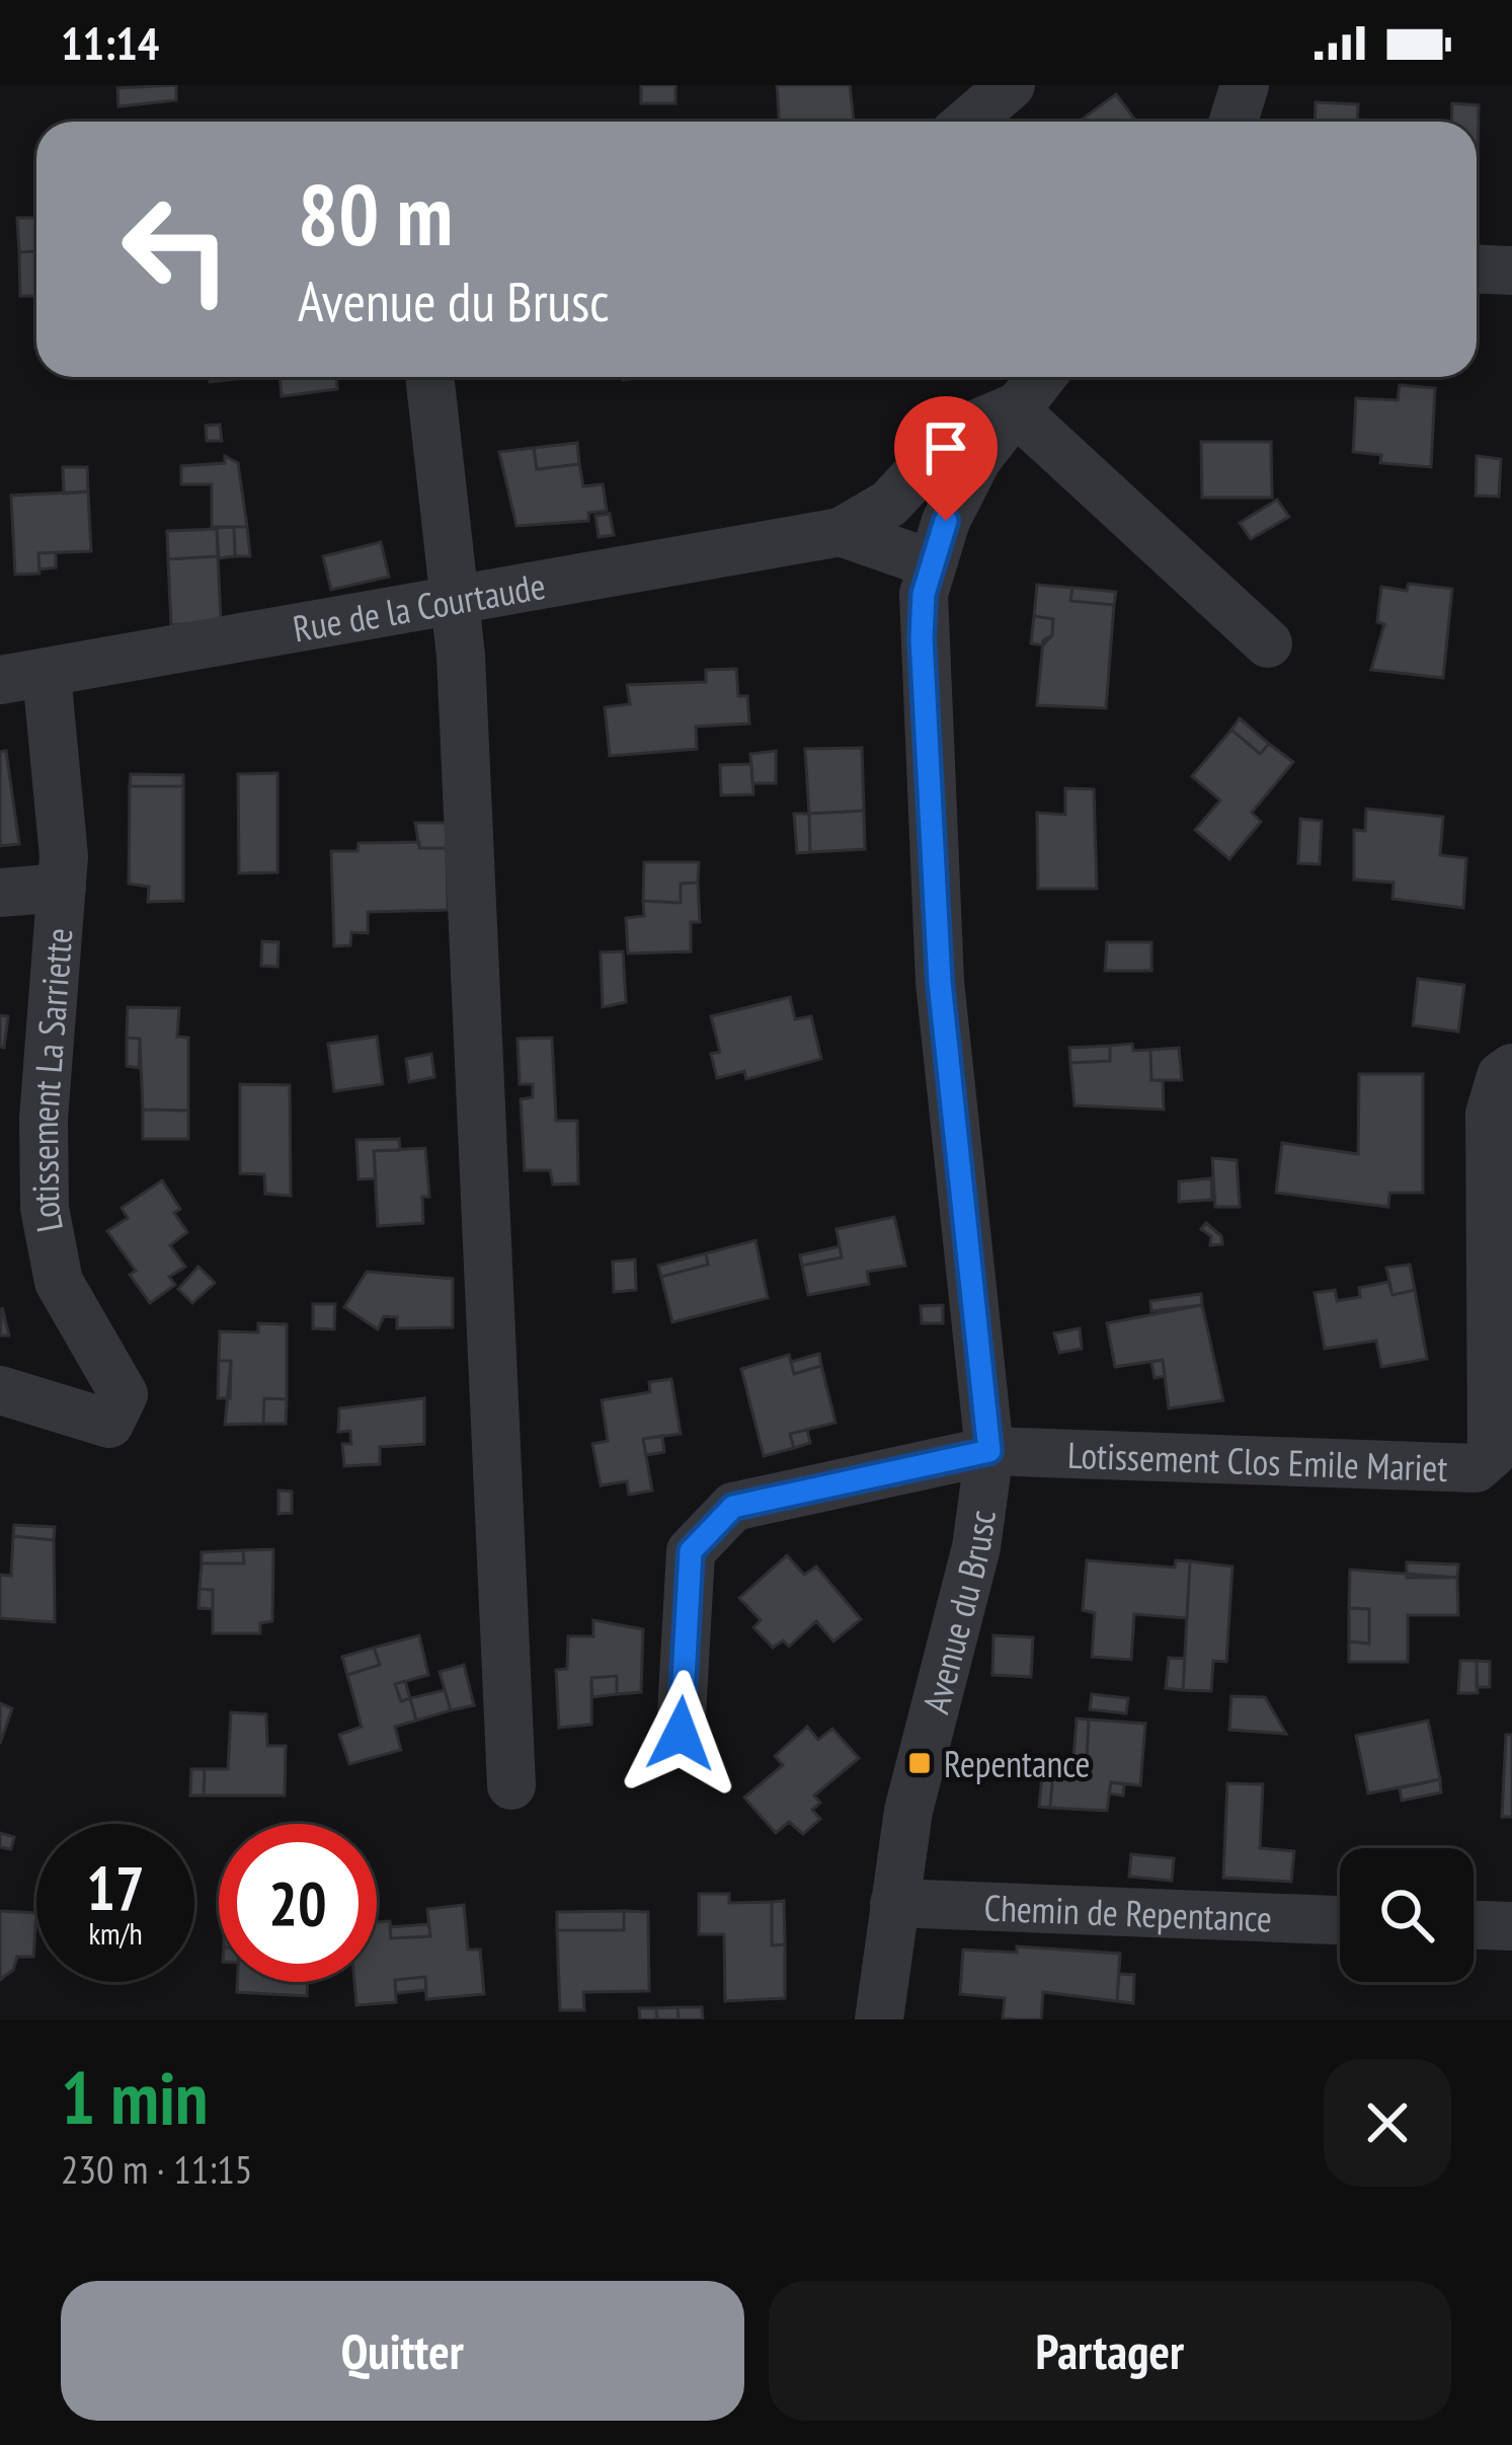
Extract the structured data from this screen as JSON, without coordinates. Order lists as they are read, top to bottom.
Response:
{
  "streets": {
    "street": [
      "Rue de la Courtaude",
      "Lotissement La Sarriette",
      "Lotissement Clos Emile Mariet",
      "Avenue du Brusc",
      "Chemin de Repentance"
    ]
  },
  "crossings": [
    ["Rue de la Courtaude", "Lotissement La Sarriette"],
    ["Rue de la Courtaude", "Avenue du Brusc"],
    ["Lotissement Clos Emile Mariet", "Avenue du Brusc"],
    ["Avenue du Brusc", "Chemin de Repentance"]
  ],
  "places": {
    "transit": ["Repentance"]
  },
  "page": {
    "status": "11:14",
    "turn": ["80 m", "Avenue du Brusc"],
    "speed": "17 km/h",
    "limit": "20",
    "heading": ["1 min", "230 m · 11:15"],
    "buttons": ["Quitter", "Partager"]
  }
}
